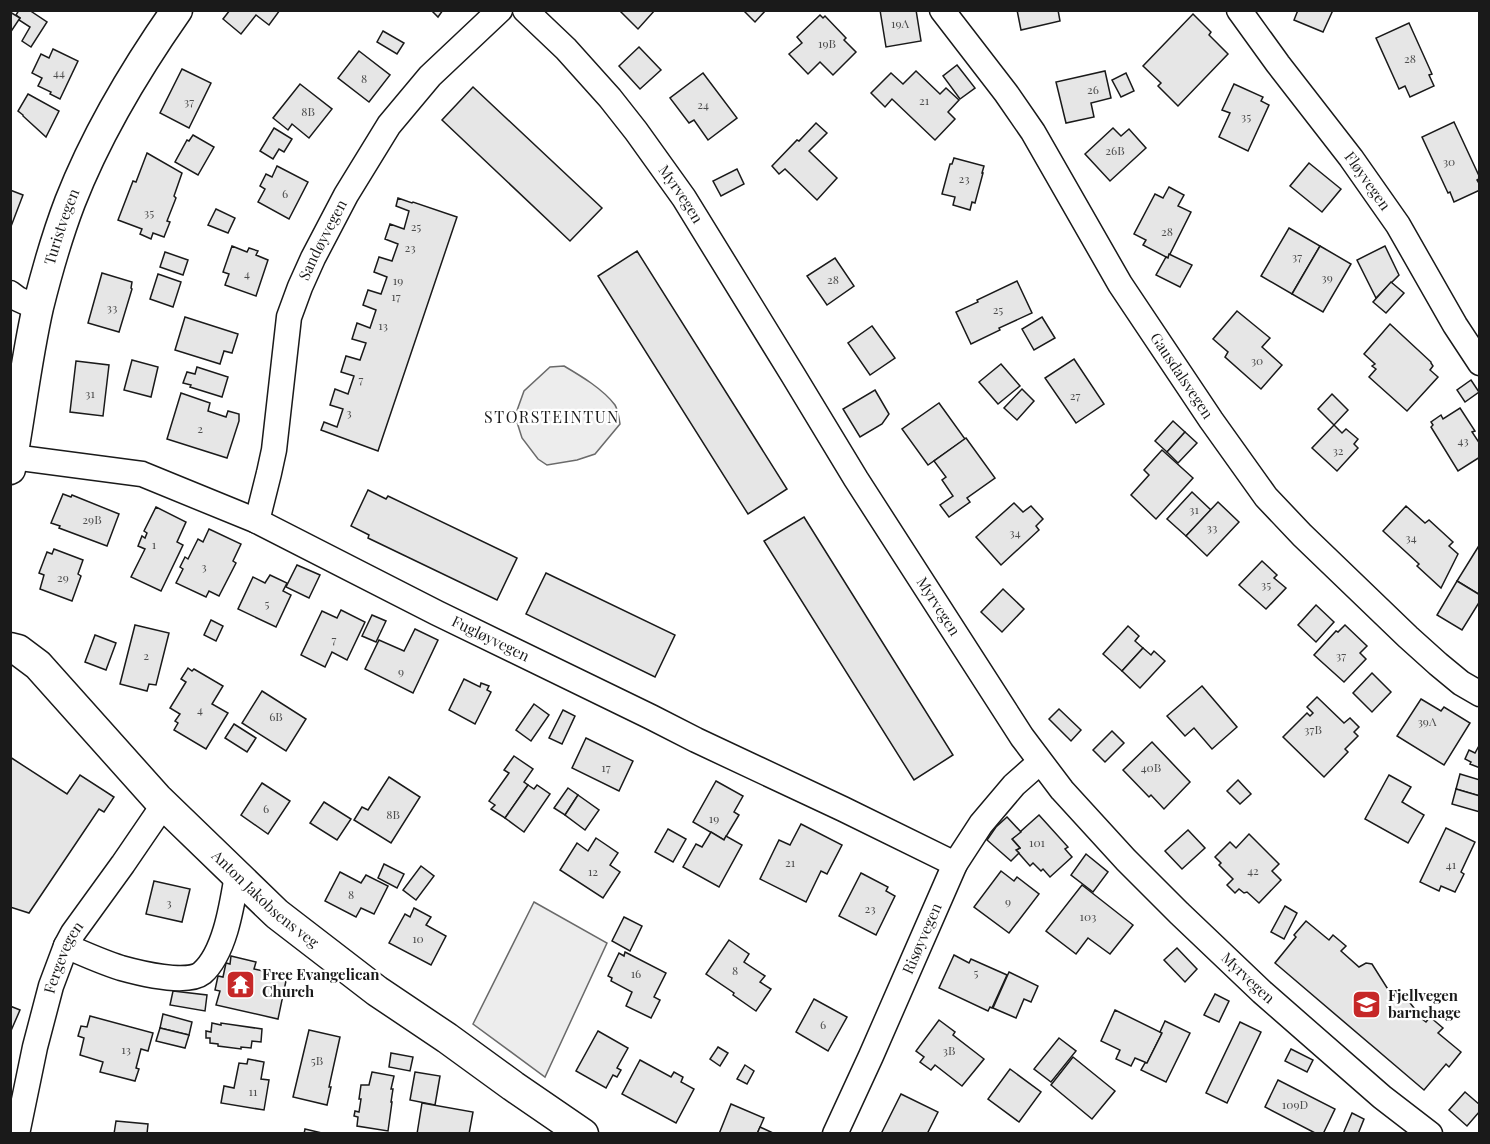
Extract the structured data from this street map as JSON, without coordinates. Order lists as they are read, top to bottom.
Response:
{
  "streets": {
    "street": [
      "Fløyvegen",
      "Myrvegen",
      "Turistvegen",
      "Sandøyvegen",
      "Gausdalsvegen",
      "Fugløyvegen",
      "Anton Jakobsens veg",
      "Risøyvegen",
      "Fergevegen"
    ]
  },
  "crossings": [
    ["Myrvegen", "Risøyvegen"],
    ["Turistvegen", "Fugløyvegen"],
    ["Sandøyvegen", "Fugløyvegen"],
    ["Fugløyvegen", "Risøyvegen"],
    ["Anton Jakobsens veg", "Fergevegen"]
  ],
  "districts": ["STORSTEINTUN"],
  "places": {
    "temple": ["Free Evangelican Church"],
    "school or university": ["Fjellvegen barnehage"]
  },
  "house_numbers": [
    "19A",
    "19B",
    "28",
    "44",
    "8",
    "26",
    "21",
    "37",
    "24",
    "8B",
    "35",
    "26B",
    "30",
    "23",
    "6",
    "35",
    "25",
    "28",
    "23",
    "37",
    "4",
    "39",
    "28",
    "19",
    "17",
    "33",
    "25",
    "13",
    "30",
    "7",
    "31",
    "27",
    "3",
    "2",
    "43",
    "32",
    "31",
    "29B",
    "33",
    "34",
    "34",
    "1",
    "3",
    "29",
    "35",
    "5",
    "7",
    "2",
    "37",
    "9",
    "4",
    "6B",
    "39A",
    "37B",
    "17",
    "40B",
    "6",
    "8B",
    "19",
    "101",
    "21",
    "41",
    "42",
    "12",
    "8",
    "9",
    "3",
    "23",
    "103",
    "10",
    "8",
    "5",
    "16",
    "6",
    "13",
    "3B",
    "5B",
    "11",
    "109D"
  ]
}
